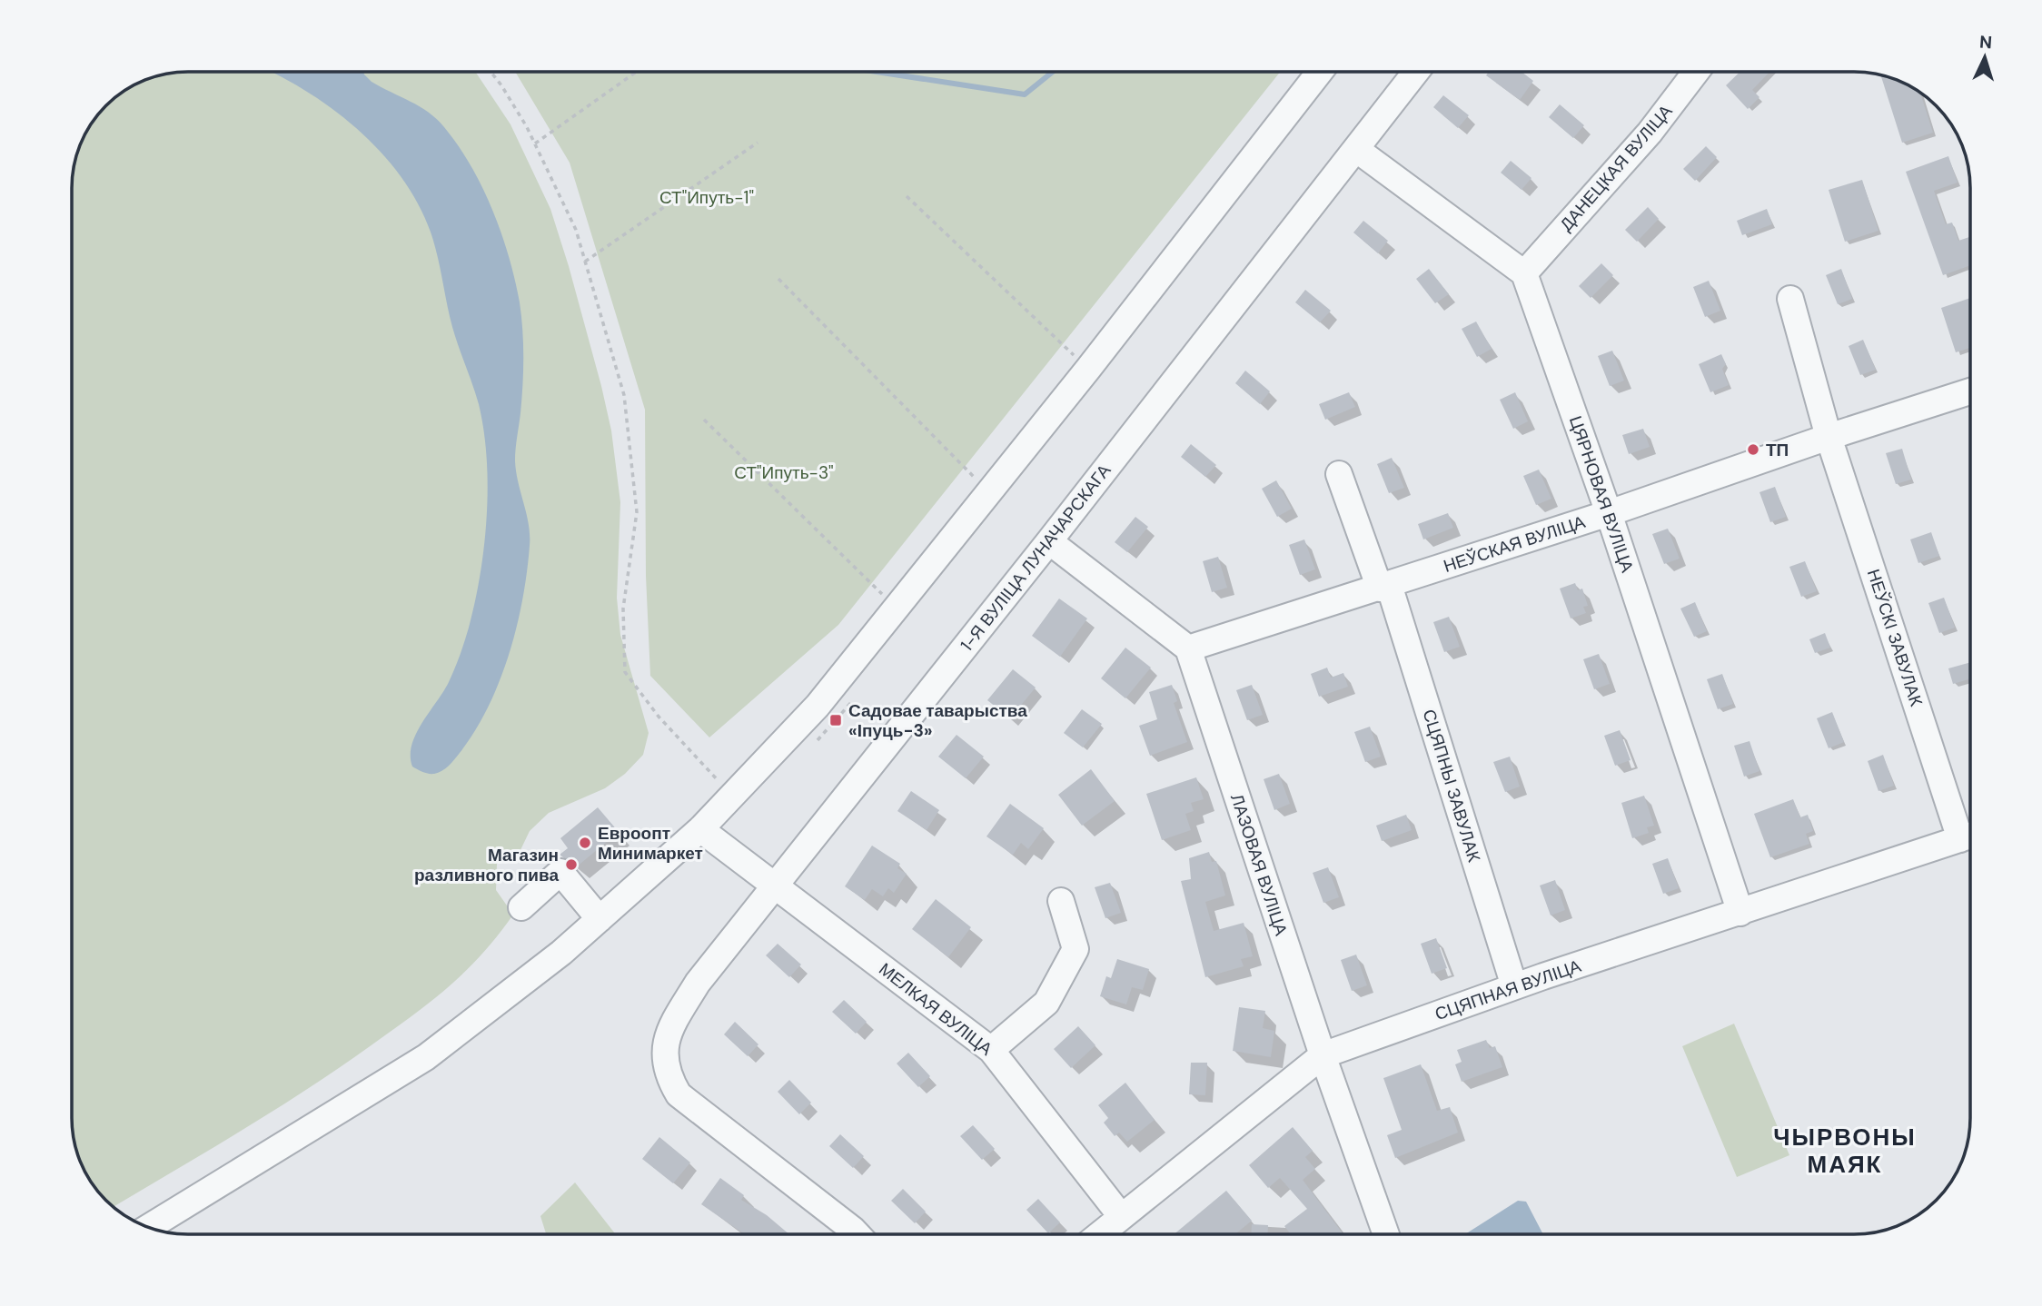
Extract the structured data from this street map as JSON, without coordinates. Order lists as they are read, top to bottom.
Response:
{
  "streets": {
    "street": [
      "ДАНЕЦКАЯ ВУЛІЦА",
      "ЦЯРНОВАЯ ВУЛІЦА",
      "НЕЎСКАЯ ВУЛІЦА",
      "1-Я ВУЛІЦА ЛУНАЧАРСКАГА",
      "НЕЎСКІ ЗАВУЛАК",
      "СЦЯПНЫ ЗАВУЛАК",
      "ЛАЗОВАЯ ВУЛІЦА",
      "СЦЯПНАЯ ВУЛІЦА",
      "МЕЛКАЯ ВУЛІЦА"
    ]
  },
  "crossings": [
    ["ДАНЕЦКАЯ ВУЛІЦА", "ЦЯРНОВАЯ ВУЛІЦА"],
    ["ЦЯРНОВАЯ ВУЛІЦА", "НЕЎСКАЯ ВУЛІЦА"],
    ["ЦЯРНОВАЯ ВУЛІЦА", "СЦЯПНАЯ ВУЛІЦА"],
    ["НЕЎСКАЯ ВУЛІЦА", "НЕЎСКІ ЗАВУЛАК"],
    ["НЕЎСКАЯ ВУЛІЦА", "СЦЯПНЫ ЗАВУЛАК"],
    ["НЕЎСКАЯ ВУЛІЦА", "ЛАЗОВАЯ ВУЛІЦА"],
    ["1-Я ВУЛІЦА ЛУНАЧАРСКАГА", "МЕЛКАЯ ВУЛІЦА"],
    ["СЦЯПНЫ ЗАВУЛАК", "СЦЯПНАЯ ВУЛІЦА"],
    ["ЛАЗОВАЯ ВУЛІЦА", "СЦЯПНАЯ ВУЛІЦА"],
    ["СЦЯПНАЯ ВУЛІЦА", "МЕЛКАЯ ВУЛІЦА"]
  ],
  "districts": ["ЧЫРВОНЫ МАЯК"],
  "parks": ["СТ\"Ипуть-1\"", "СТ\"Ипуть-3\""],
  "places": {
    "other": ["ТП", "Евроопт Минимаркет", "Магазин разливного пива"],
    "transit": ["Садовае таварыства «Іпуць-3»"]
  },
  "north": "top"
}
